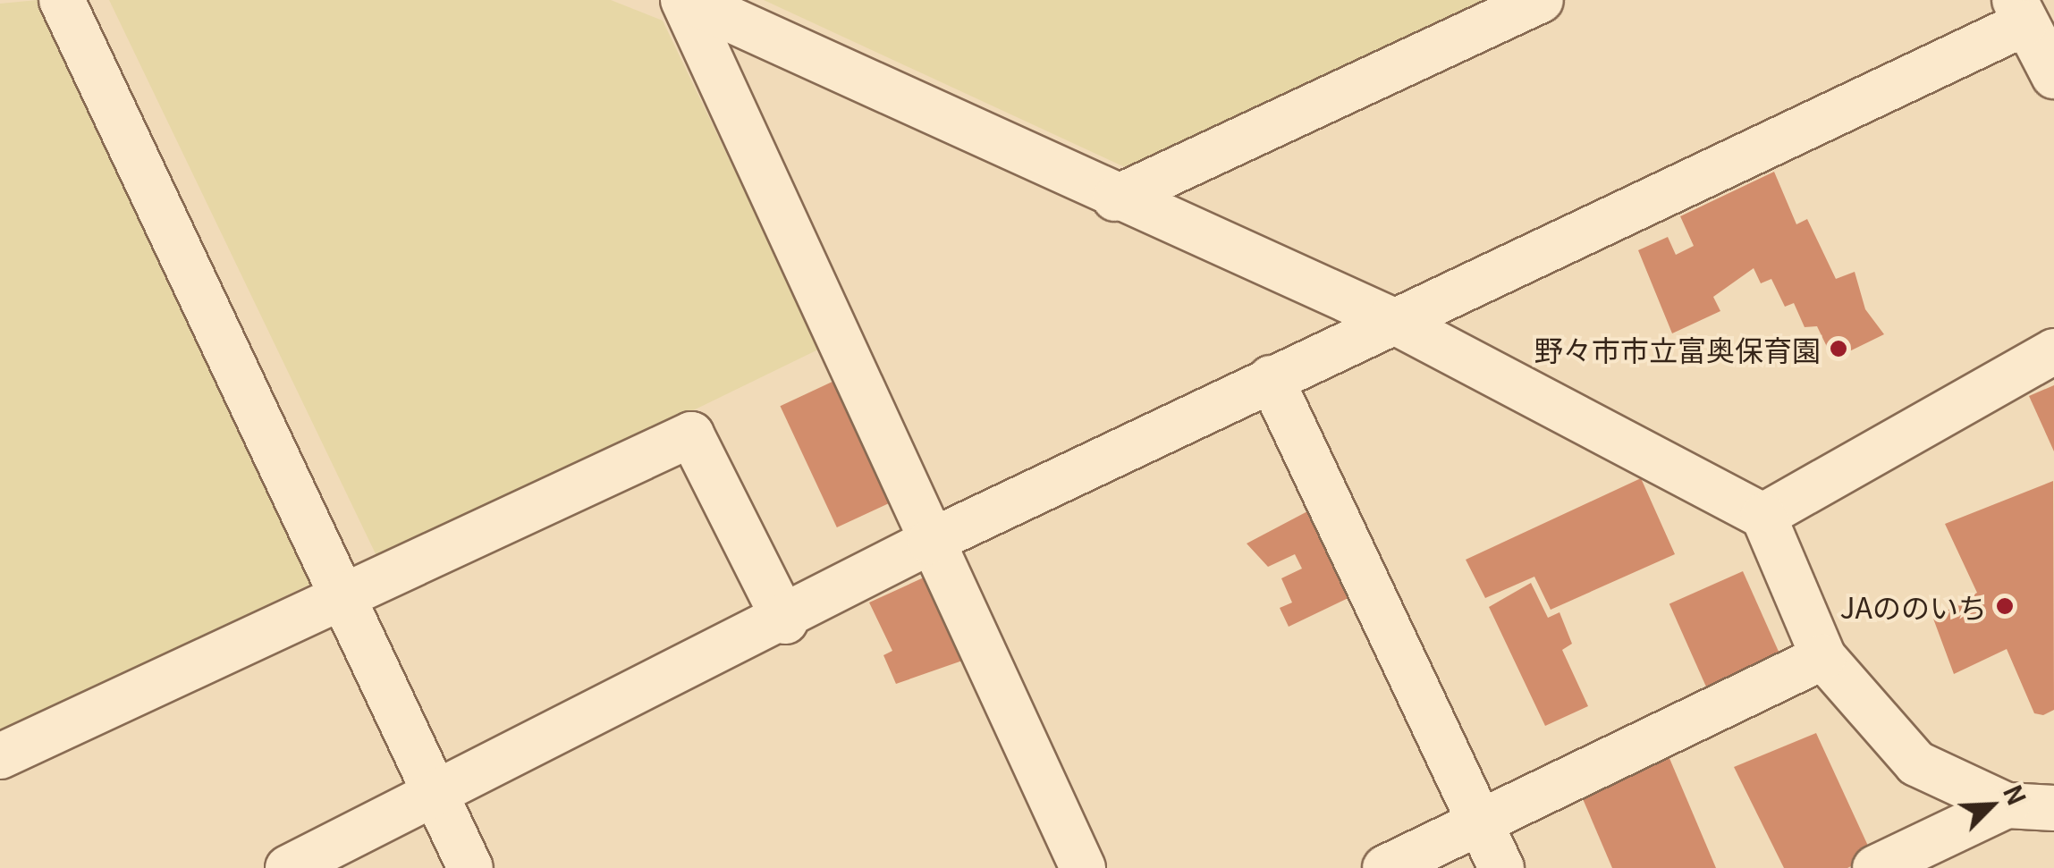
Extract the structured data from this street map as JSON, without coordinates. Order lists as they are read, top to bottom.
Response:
{
  "places": ["野々市市立富奥保育園", "JAののいち"],
  "north": "top right"
}
